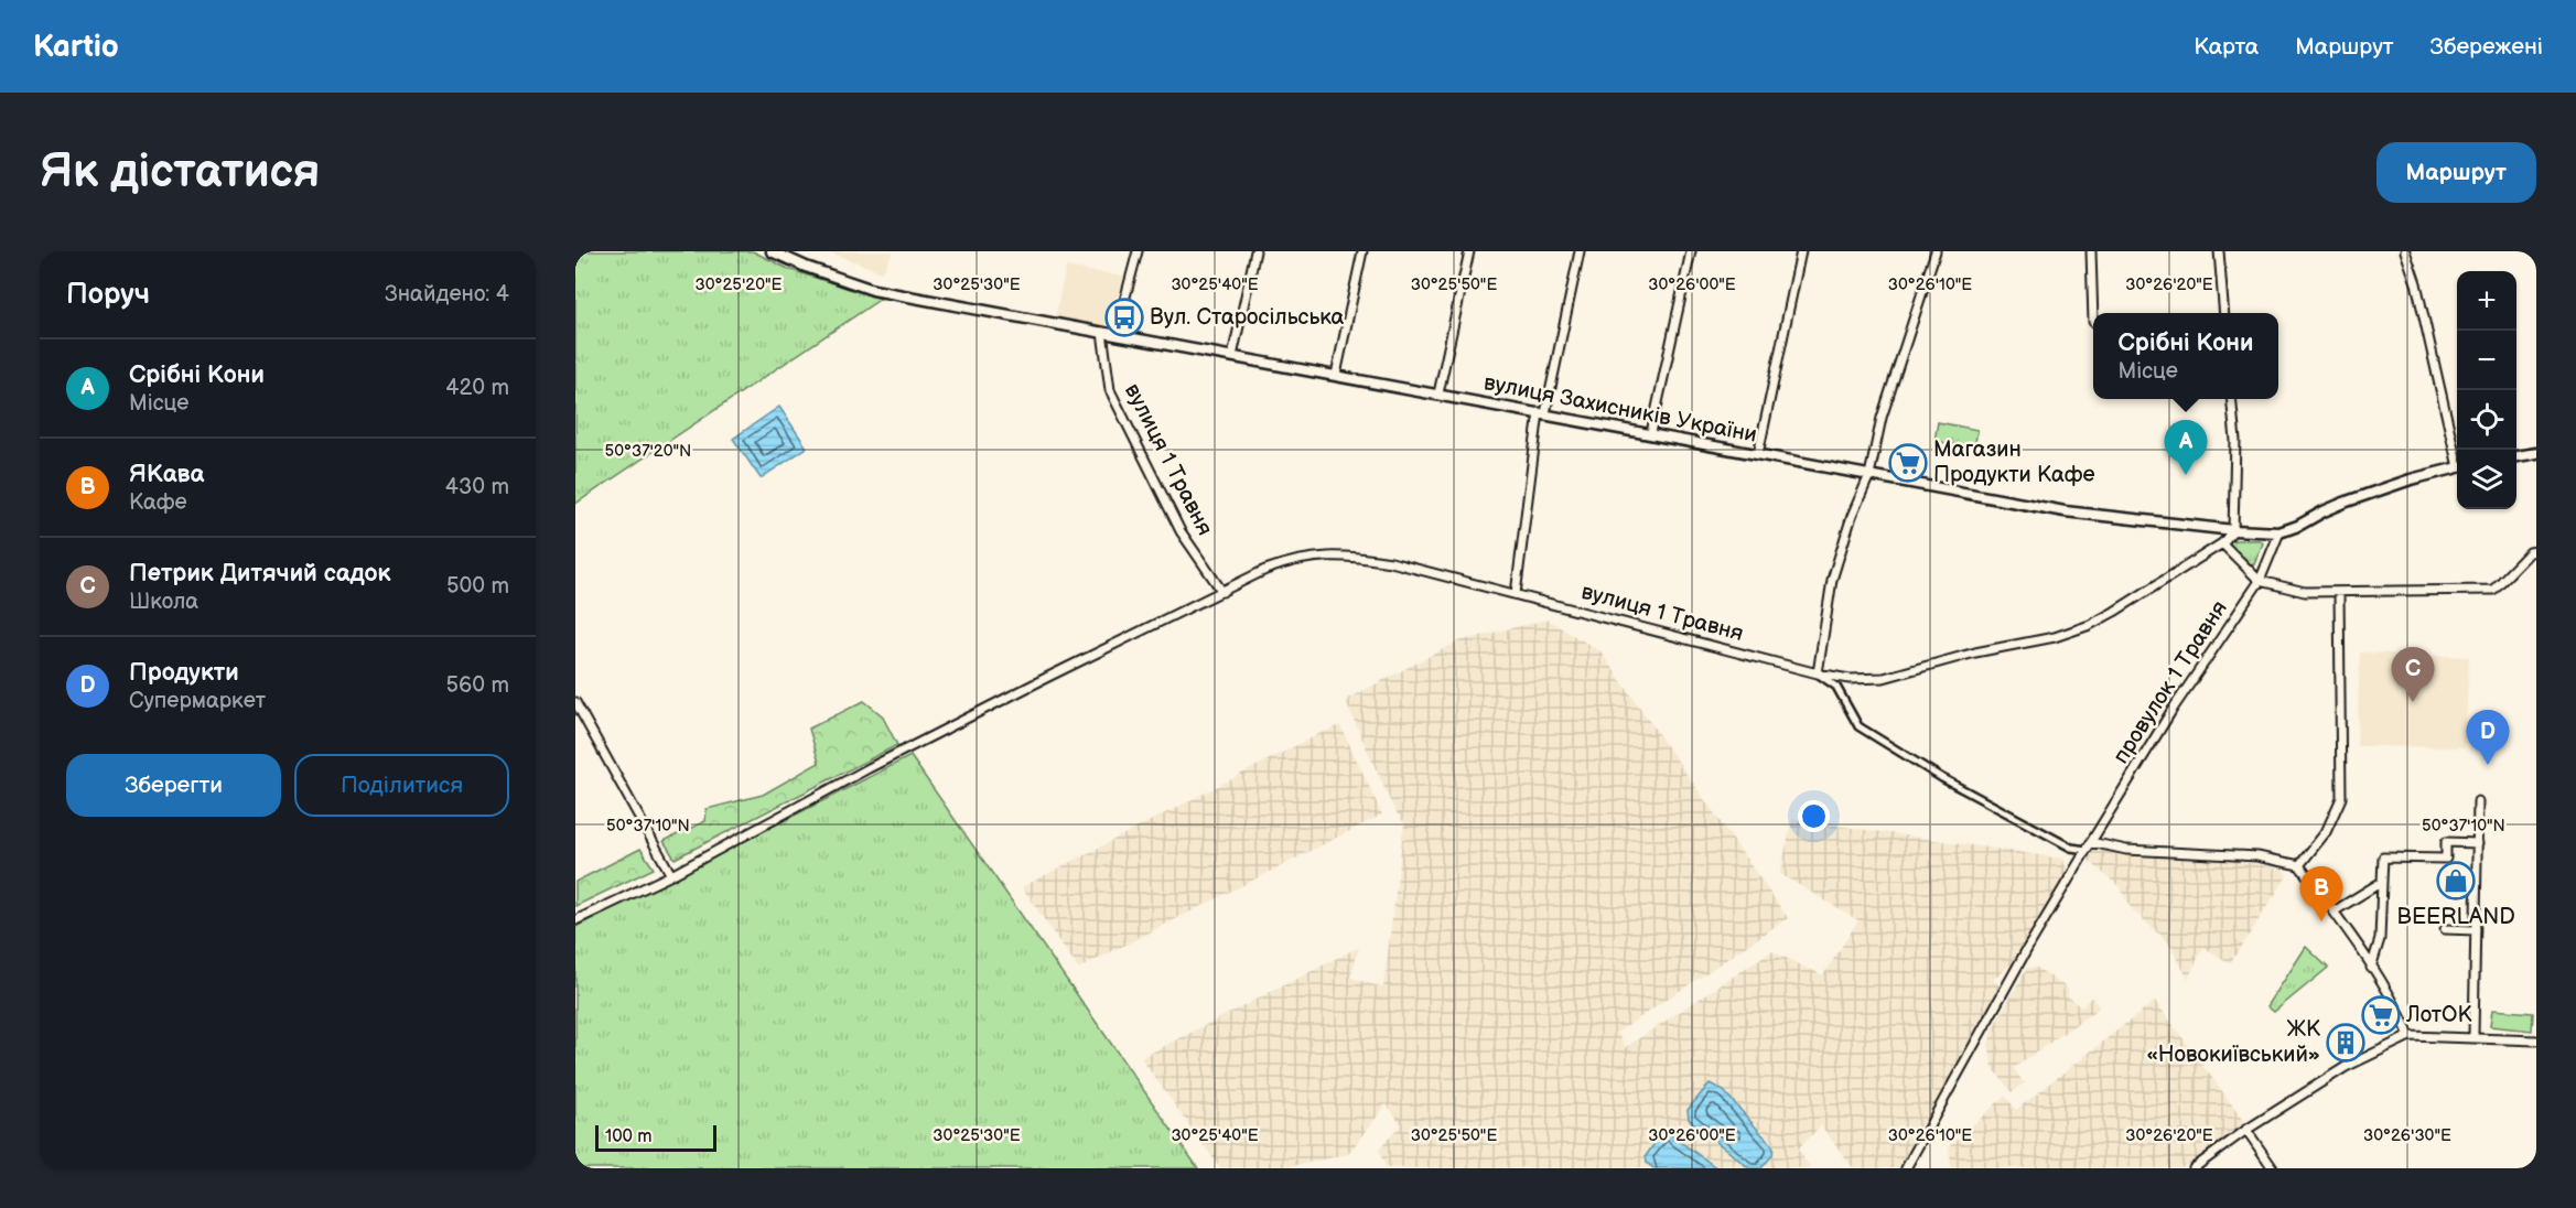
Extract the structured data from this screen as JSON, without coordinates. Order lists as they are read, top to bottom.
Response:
{
  "streets": {
    "street": ["вулиця Захисників України", "вулиця 1 Травня", "провулок 1 Травня"]
  },
  "crossings": [
    ["вулиця Захисників України", "вулиця 1 Травня"],
    ["вулиця Захисників України", "провулок 1 Травня"]
  ],
  "places": {
    "bus stop": ["Вул. Старосільська"],
    "supermarket": ["Магазин Продукти Кафе", "ЛотОК"],
    "shop": ["BEERLAND"],
    "building": ["ЖК «Новокиївський»"]
  },
  "scale_bar": "100 m",
  "page": {
    "header": "Kartio",
    "nav": ["Карта", "Маршрут", "Збережені"],
    "buttons": [
      "Маршрут",
      ["Зберегти", "Поділитися"]
    ],
    "title": "Як дістатися",
    "heading": ["Поруч", "Знайдено: 4"],
    "map_buttons": ["+", "−"],
    "popup": ["Срібні Кони", "Місце"],
    "list": [
      {
        "mark": "A",
        "name": "Срібні Кони",
        "note": "Місце",
        "value": "420 m"
      },
      {
        "mark": "B",
        "name": "ЯКава",
        "note": "Кафе",
        "value": "430 m"
      },
      {
        "mark": "C",
        "name": "Петрик Дитячий садок",
        "note": "Школа",
        "value": "500 m"
      },
      {
        "mark": "D",
        "name": "Продукти",
        "note": "Супермаркет",
        "value": "560 m"
      }
    ],
    "pins": [
      "A",
      "C",
      "D",
      "B"
    ],
    "scale": "100 m"
  },
  "coordinates": [
    "30°25'20\"E",
    "30°25'30\"E",
    "30°25'40\"E",
    "30°25'50\"E",
    "30°26'00\"E",
    "30°26'10\"E",
    "30°26'20\"E",
    "50°37'20\"N",
    "50°37'10\"N",
    "30°26'30\"E"
  ]
}
